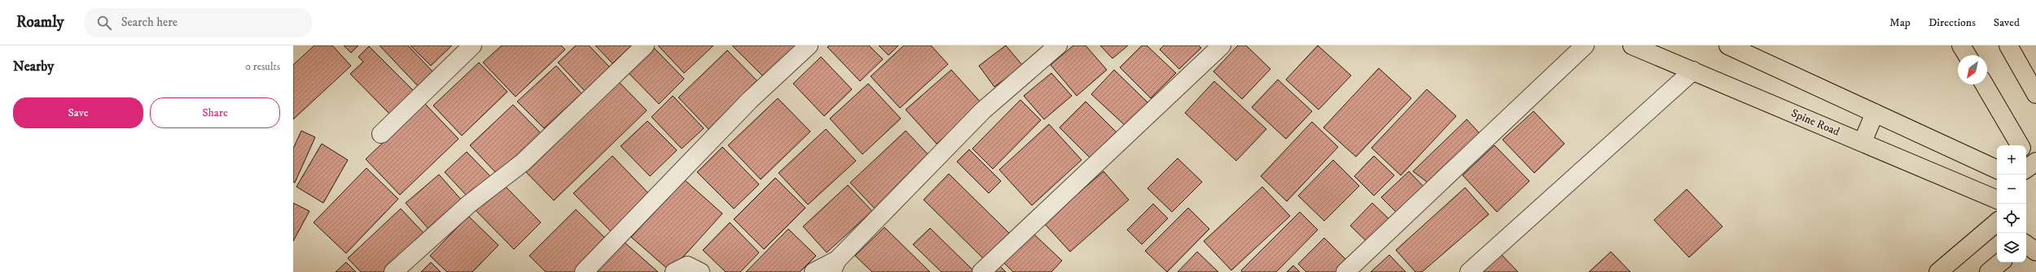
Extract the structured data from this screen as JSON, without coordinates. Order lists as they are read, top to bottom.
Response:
{
  "streets": {
    "main road": ["Spine Road"]
  },
  "north": "bottom left",
  "page": {
    "header": "Roamly",
    "search": "Search here",
    "nav": ["Map", "Directions", "Saved"],
    "heading": ["Nearby", "0 results"],
    "buttons": ["Save", "Share"],
    "map_buttons": ["+", "−"]
  }
}
